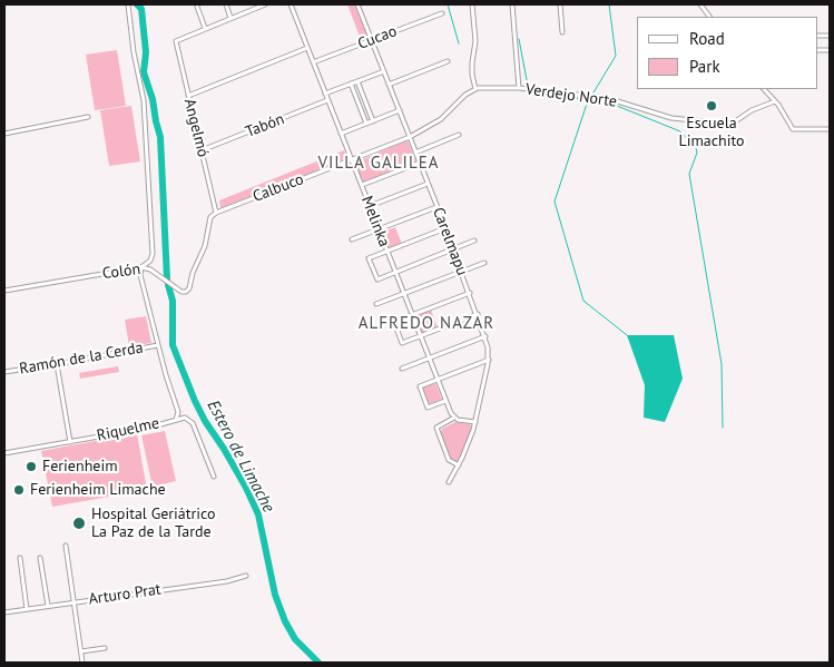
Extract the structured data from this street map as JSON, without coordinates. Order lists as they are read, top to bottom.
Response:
{
  "streets": {
    "street": [
      "Cucao",
      "Verdejo Norte",
      "Tabón",
      "Angelmó",
      "Calbuco",
      "Melinka",
      "Carelmapu",
      "Colón",
      "Ramón de la Cerda",
      "Riquelme",
      "Arturo Prat"
    ]
  },
  "crossings": [
    ["Cucao", "Melinka"],
    ["Cucao", "Carelmapu"],
    ["Tabón", "Angelmó"],
    ["Tabón", "Melinka"],
    ["Angelmó", "Calbuco"],
    ["Calbuco", "Melinka"],
    ["Calbuco", "Carelmapu"],
    ["Calbuco", "Colón"]
  ],
  "districts": ["VILLA GALILEA", "ALFREDO NAZAR"],
  "water": ["Estero de Limache"],
  "places": [
    "Escuela Limachito",
    "Ferienheim",
    "Ferienheim Limache",
    "Hospital Geriátrico La Paz de la Tarde"
  ],
  "legend": ["Road", "Park"]
}
